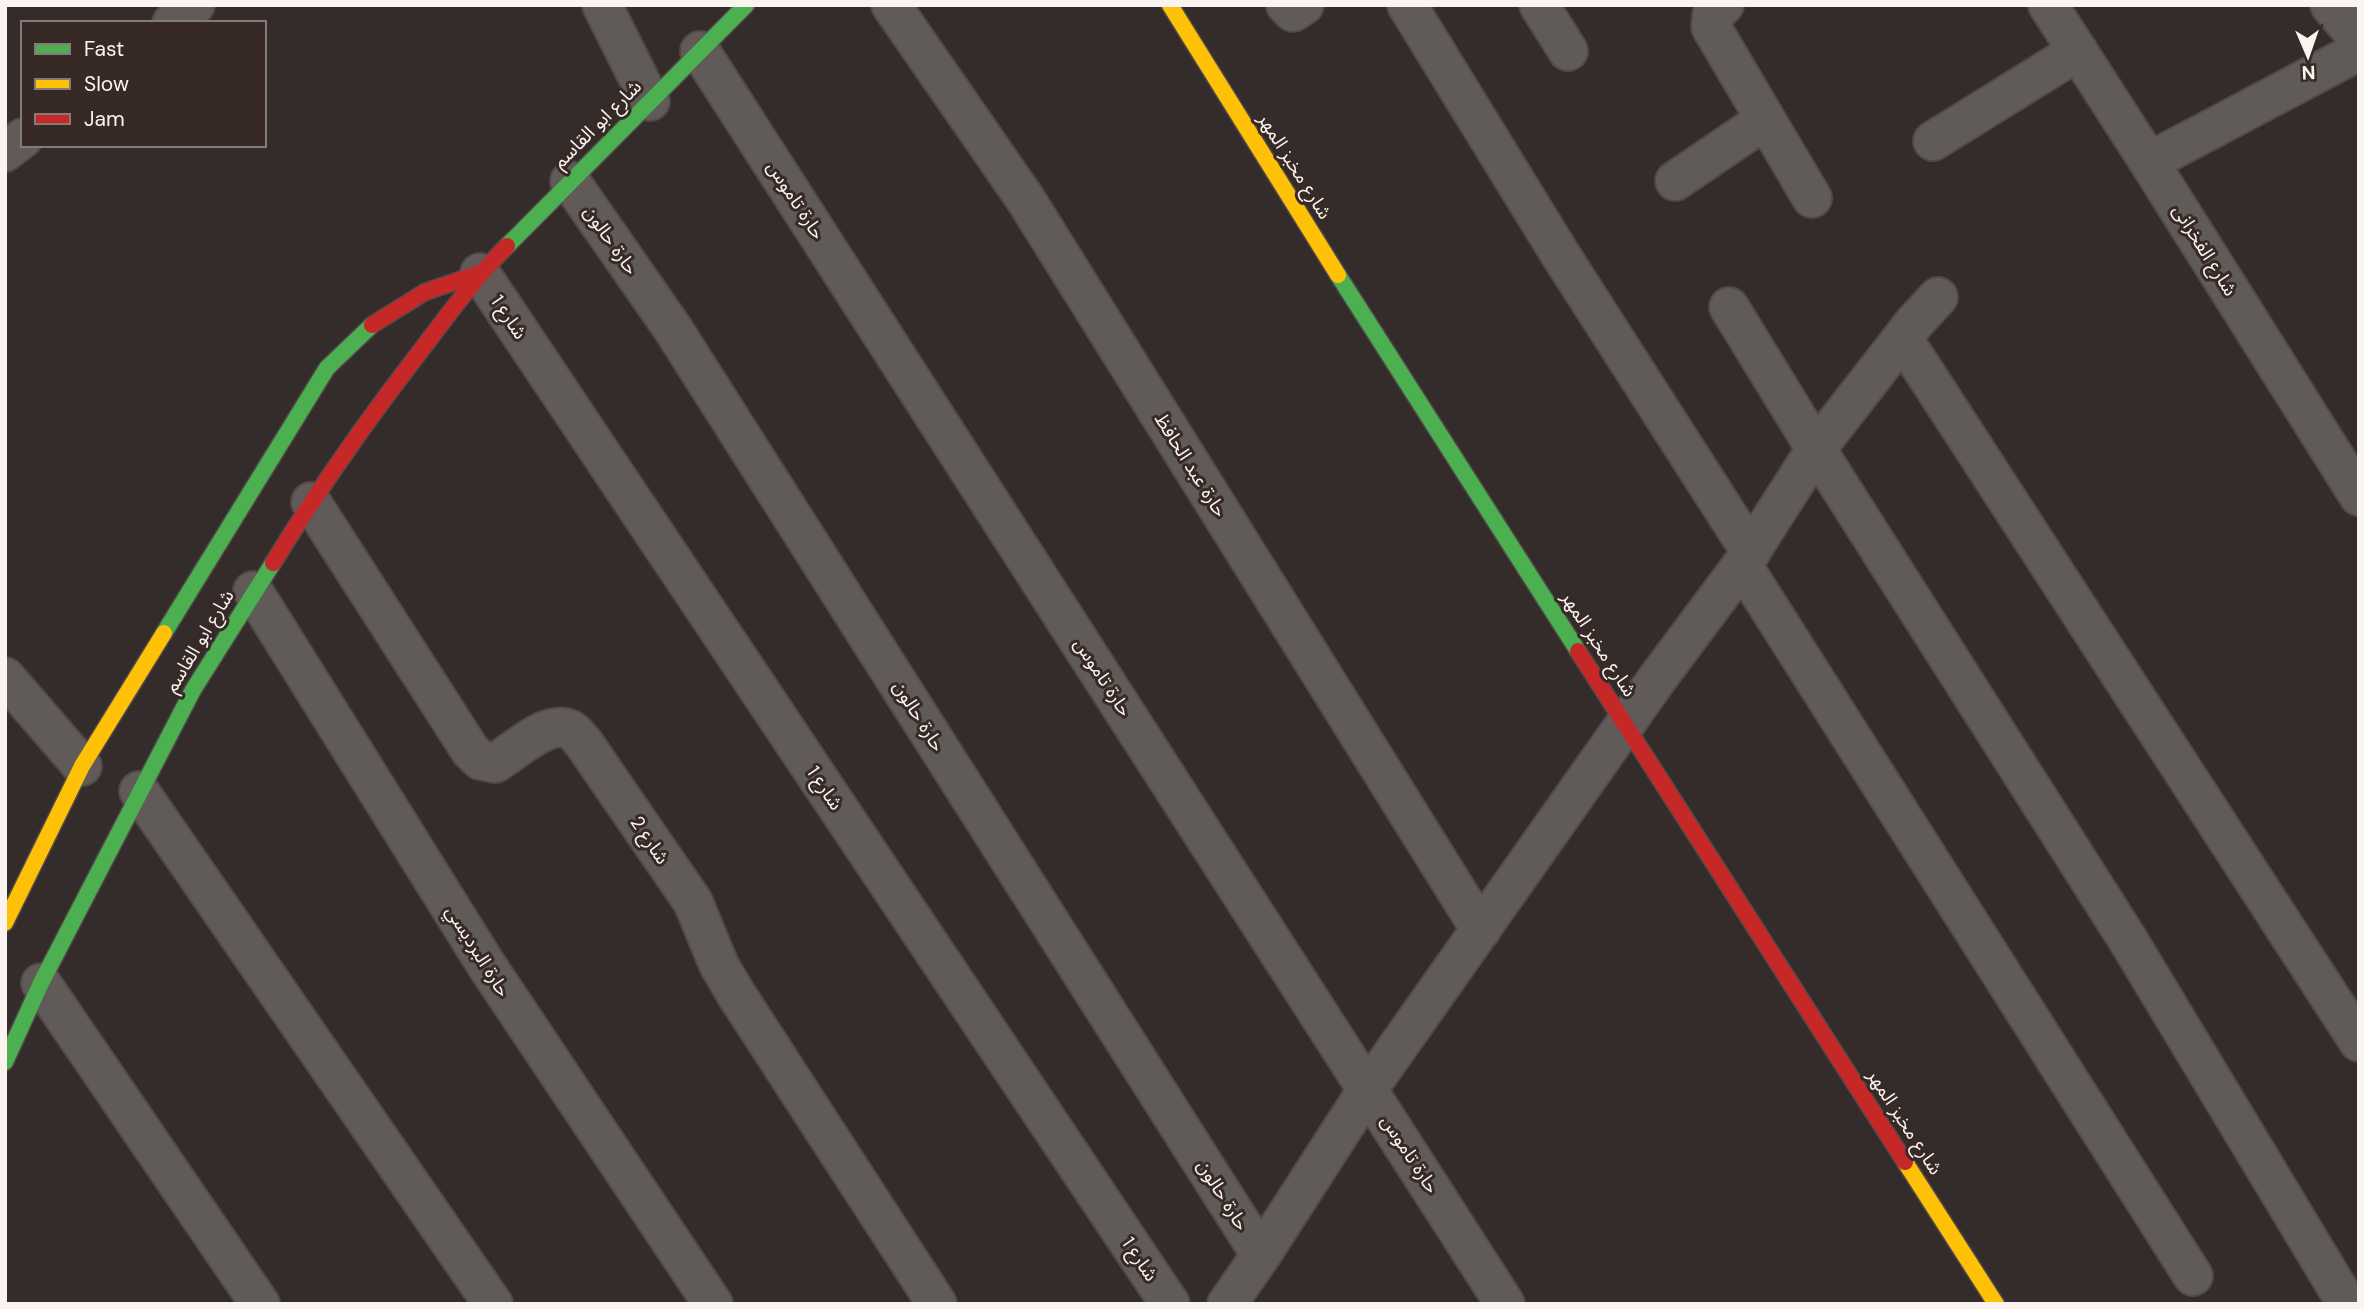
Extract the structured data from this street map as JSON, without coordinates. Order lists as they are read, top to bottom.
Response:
{
  "streets": {
    "street": [
      "شارع ابو القاسم",
      "شارع مخبز المهر",
      "حارة تاموس",
      "حارة حالون",
      "شارع الفخرانى",
      "شارع 1",
      "حارة عبد الحافظ",
      "شارع 2",
      "حارة البرديسي"
    ]
  },
  "crossings": [
    ["شارع ابو القاسم", "حارة تاموس"],
    ["شارع ابو القاسم", "حارة حالون"],
    ["شارع ابو القاسم", "شارع 1"],
    ["شارع ابو القاسم", "شارع 2"],
    ["شارع ابو القاسم", "حارة البرديسي"]
  ],
  "legend": ["Fast", "Slow", "Jam"],
  "north": "bottom"
}
